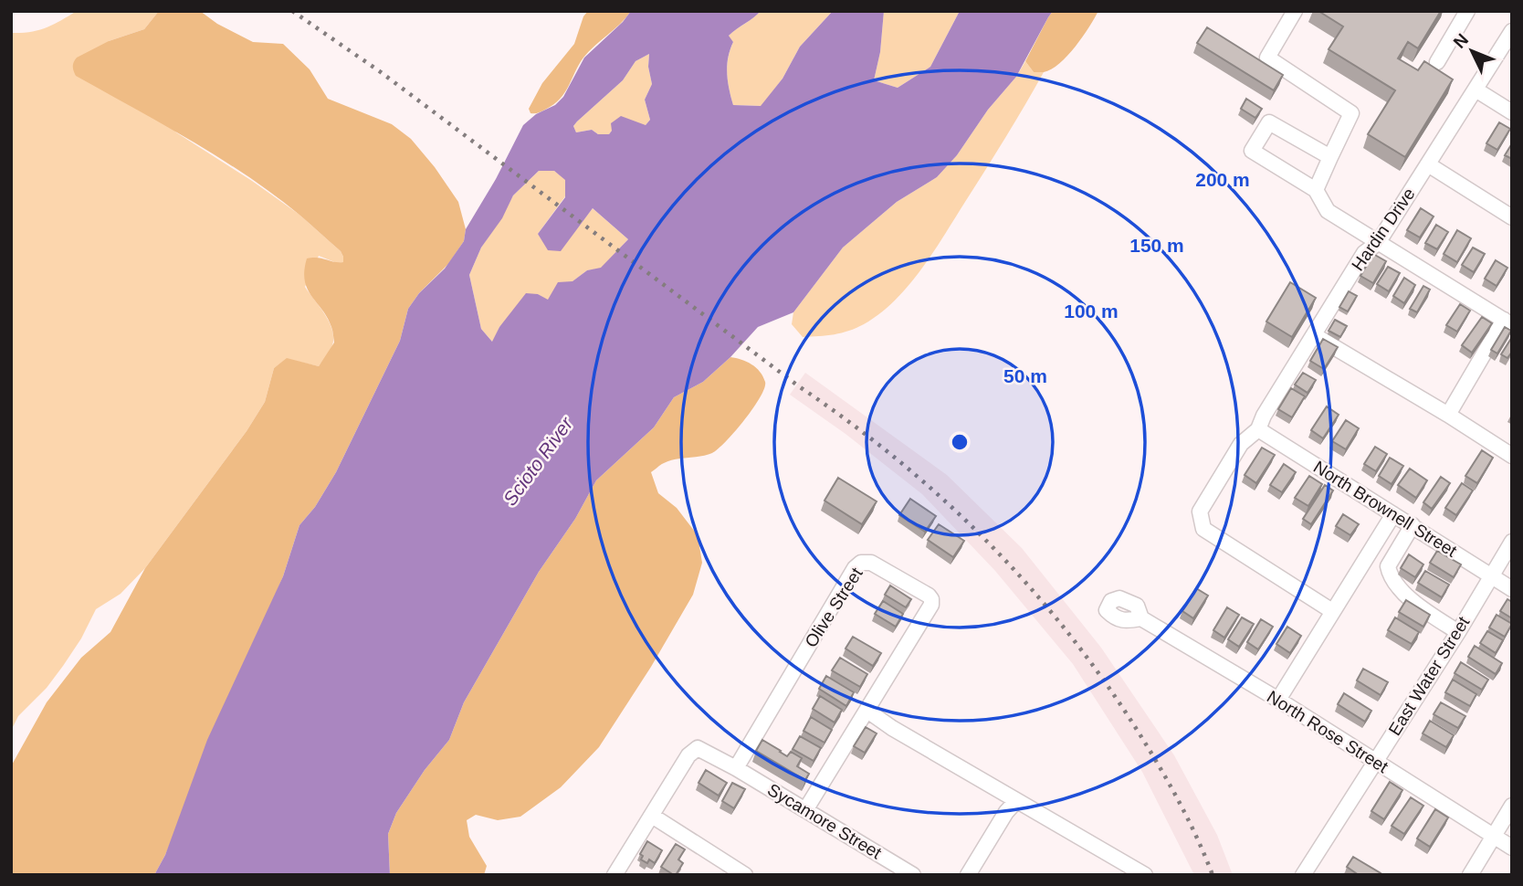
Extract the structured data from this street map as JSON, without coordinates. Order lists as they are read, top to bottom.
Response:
{
  "streets": {
    "street": [
      "Hardin Drive",
      "North Brownell Street",
      "Olive Street",
      "East Water Street",
      "North Rose Street",
      "Sycamore Street"
    ]
  },
  "crossings": [
    ["Hardin Drive", "North Brownell Street"],
    ["North Brownell Street", "East Water Street"],
    ["Olive Street", "Sycamore Street"],
    ["East Water Street", "North Rose Street"]
  ],
  "water": ["Scioto River"],
  "north": "top left",
  "rings": [
    "200 m",
    "150 m",
    "100 m",
    "50 m"
  ]
}
